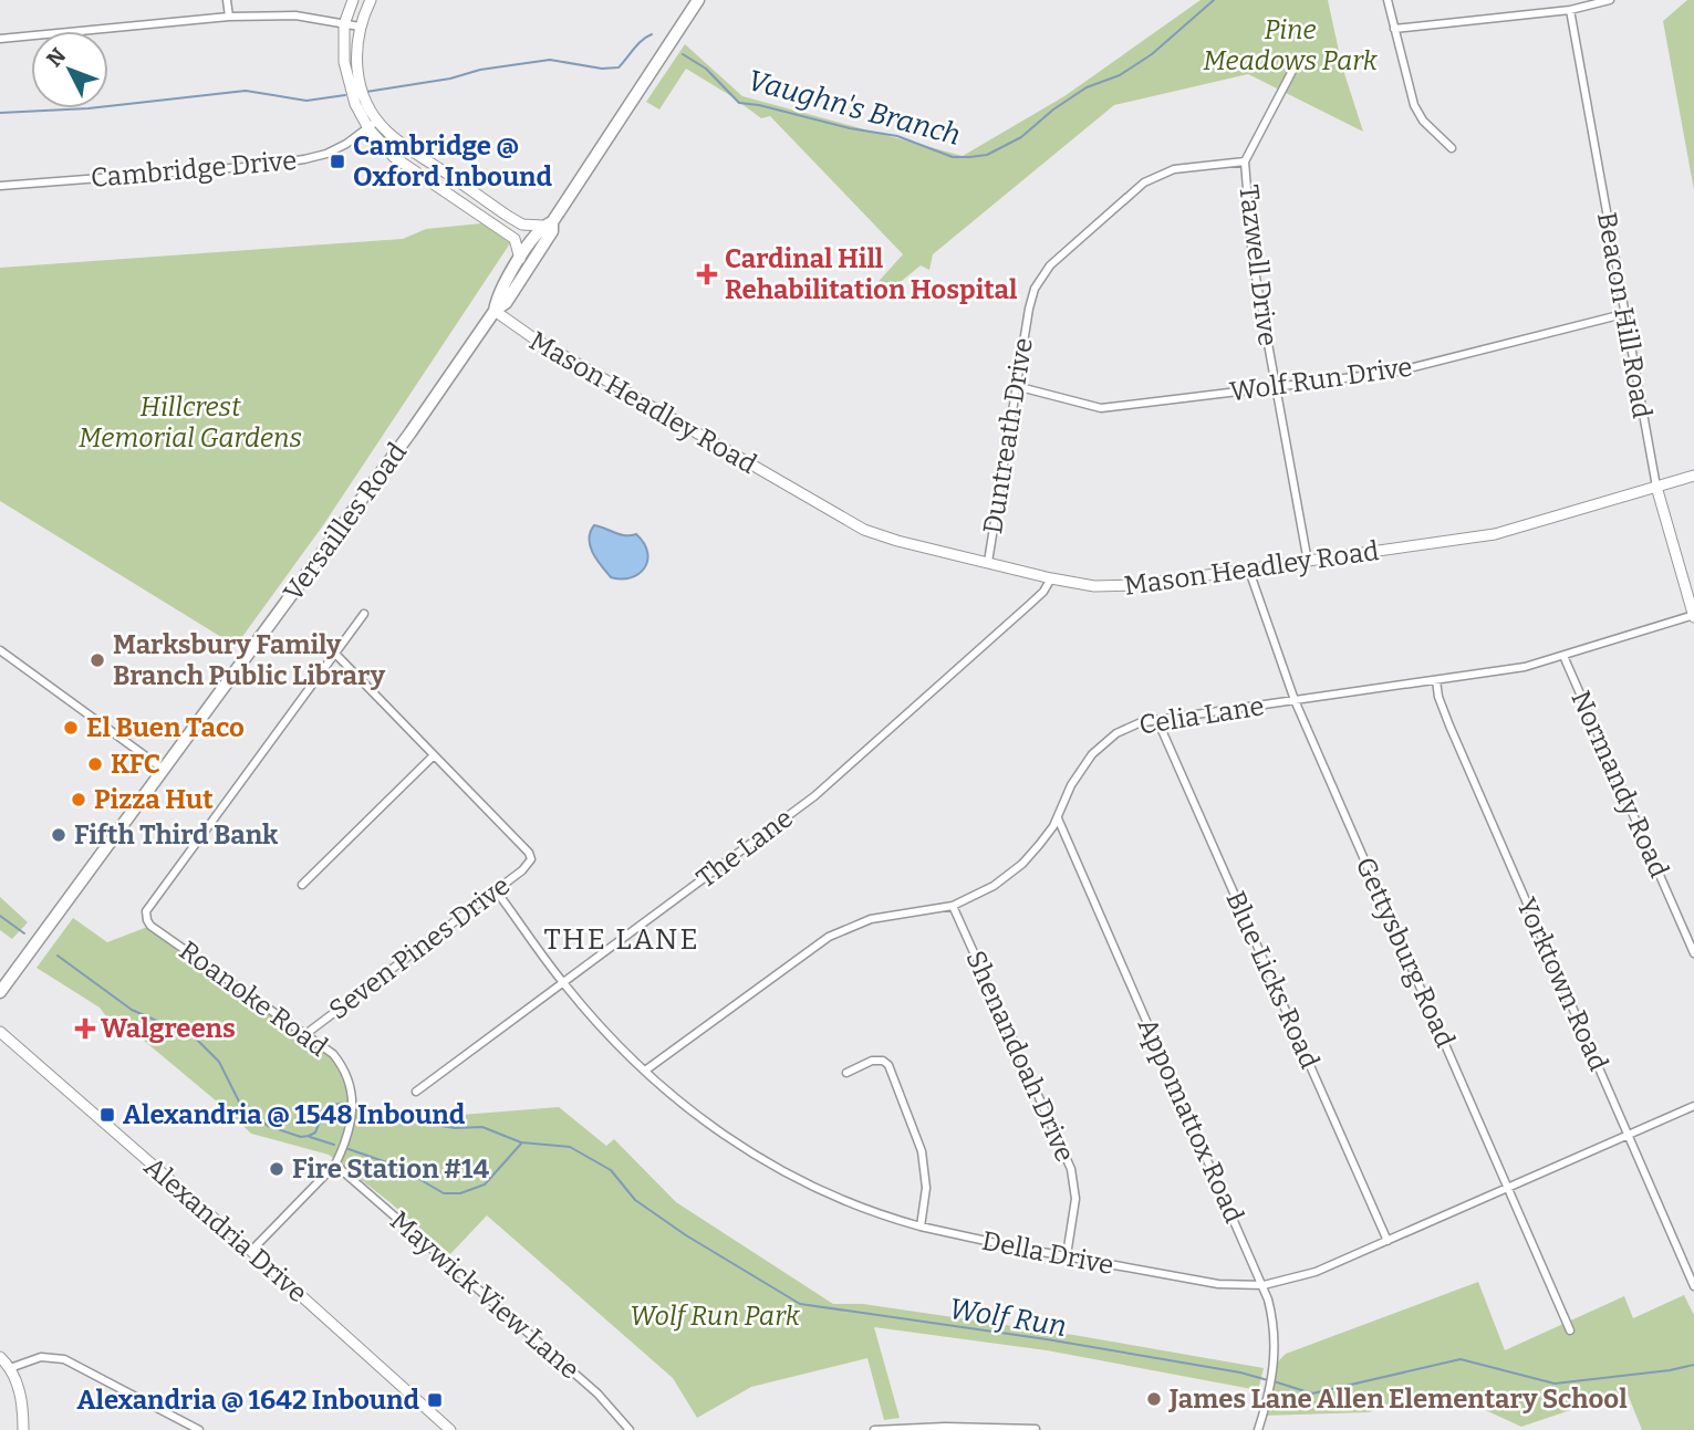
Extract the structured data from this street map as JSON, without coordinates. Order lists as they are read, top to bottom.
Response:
{
  "streets": {
    "main road": [
      "Beacon Hill Road",
      "Mason Headley Road",
      "Versailles Road",
      "Alexandria Drive"
    ],
    "street": [
      "Cambridge Drive",
      "Tazwell Drive",
      "Wolf Run Drive",
      "Duntreath Drive",
      "Celia Lane",
      "Normandy Road",
      "The Lane",
      "Seven Pines Drive",
      "Gettysburg Road",
      "Blue Licks Road",
      "Yorktown Road",
      "Roanoke Road",
      "Shenandoah Drive",
      "Appomattox Road",
      "Della Drive",
      "Maywick View Lane"
    ]
  },
  "crossings": [
    ["Tazwell Drive", "Wolf Run Drive"],
    ["Tazwell Drive", "Mason Headley Road"],
    ["Tazwell Drive", "Duntreath Drive"],
    ["Beacon Hill Road", "Wolf Run Drive"],
    ["Beacon Hill Road", "Mason Headley Road"],
    ["Beacon Hill Road", "Celia Lane"],
    ["Wolf Run Drive", "Duntreath Drive"],
    ["Mason Headley Road", "Duntreath Drive"],
    ["Mason Headley Road", "Versailles Road"],
    ["Mason Headley Road", "The Lane"],
    ["Mason Headley Road", "Gettysburg Road"],
    ["Celia Lane", "Normandy Road"],
    ["Celia Lane", "Gettysburg Road"],
    ["Celia Lane", "Blue Licks Road"],
    ["Celia Lane", "Yorktown Road"],
    ["Celia Lane", "Shenandoah Drive"],
    ["Celia Lane", "Appomattox Road"],
    ["Celia Lane", "Della Drive"],
    ["The Lane", "Della Drive"],
    ["Seven Pines Drive", "Roanoke Road"],
    ["Seven Pines Drive", "Della Drive"],
    ["Gettysburg Road", "Della Drive"],
    ["Blue Licks Road", "Della Drive"],
    ["Yorktown Road", "Della Drive"],
    ["Roanoke Road", "Alexandria Drive"],
    ["Roanoke Road", "Maywick View Lane"],
    ["Shenandoah Drive", "Della Drive"],
    ["Appomattox Road", "Della Drive"]
  ],
  "districts": ["THE LANE"],
  "water": ["Vaughn's Branch", "Wolf Run"],
  "parks": ["Pine Meadows Park", "Hillcrest Memorial Gardens", "Wolf Run Park"],
  "places": {
    "transit": ["Cambridge @ Oxford Inbound", "Alexandria @ 1548 Inbound", "Alexandria @ 1642 Inbound"],
    "health": ["Cardinal Hill Rehabilitation Hospital", "Walgreens"],
    "other": [
      "Marksbury Family Branch Public Library",
      "El Buen Taco",
      "KFC",
      "Pizza Hut",
      "Fifth Third Bank",
      "Fire Station #14",
      "James Lane Allen Elementary School"
    ]
  },
  "north": "top left"
}
